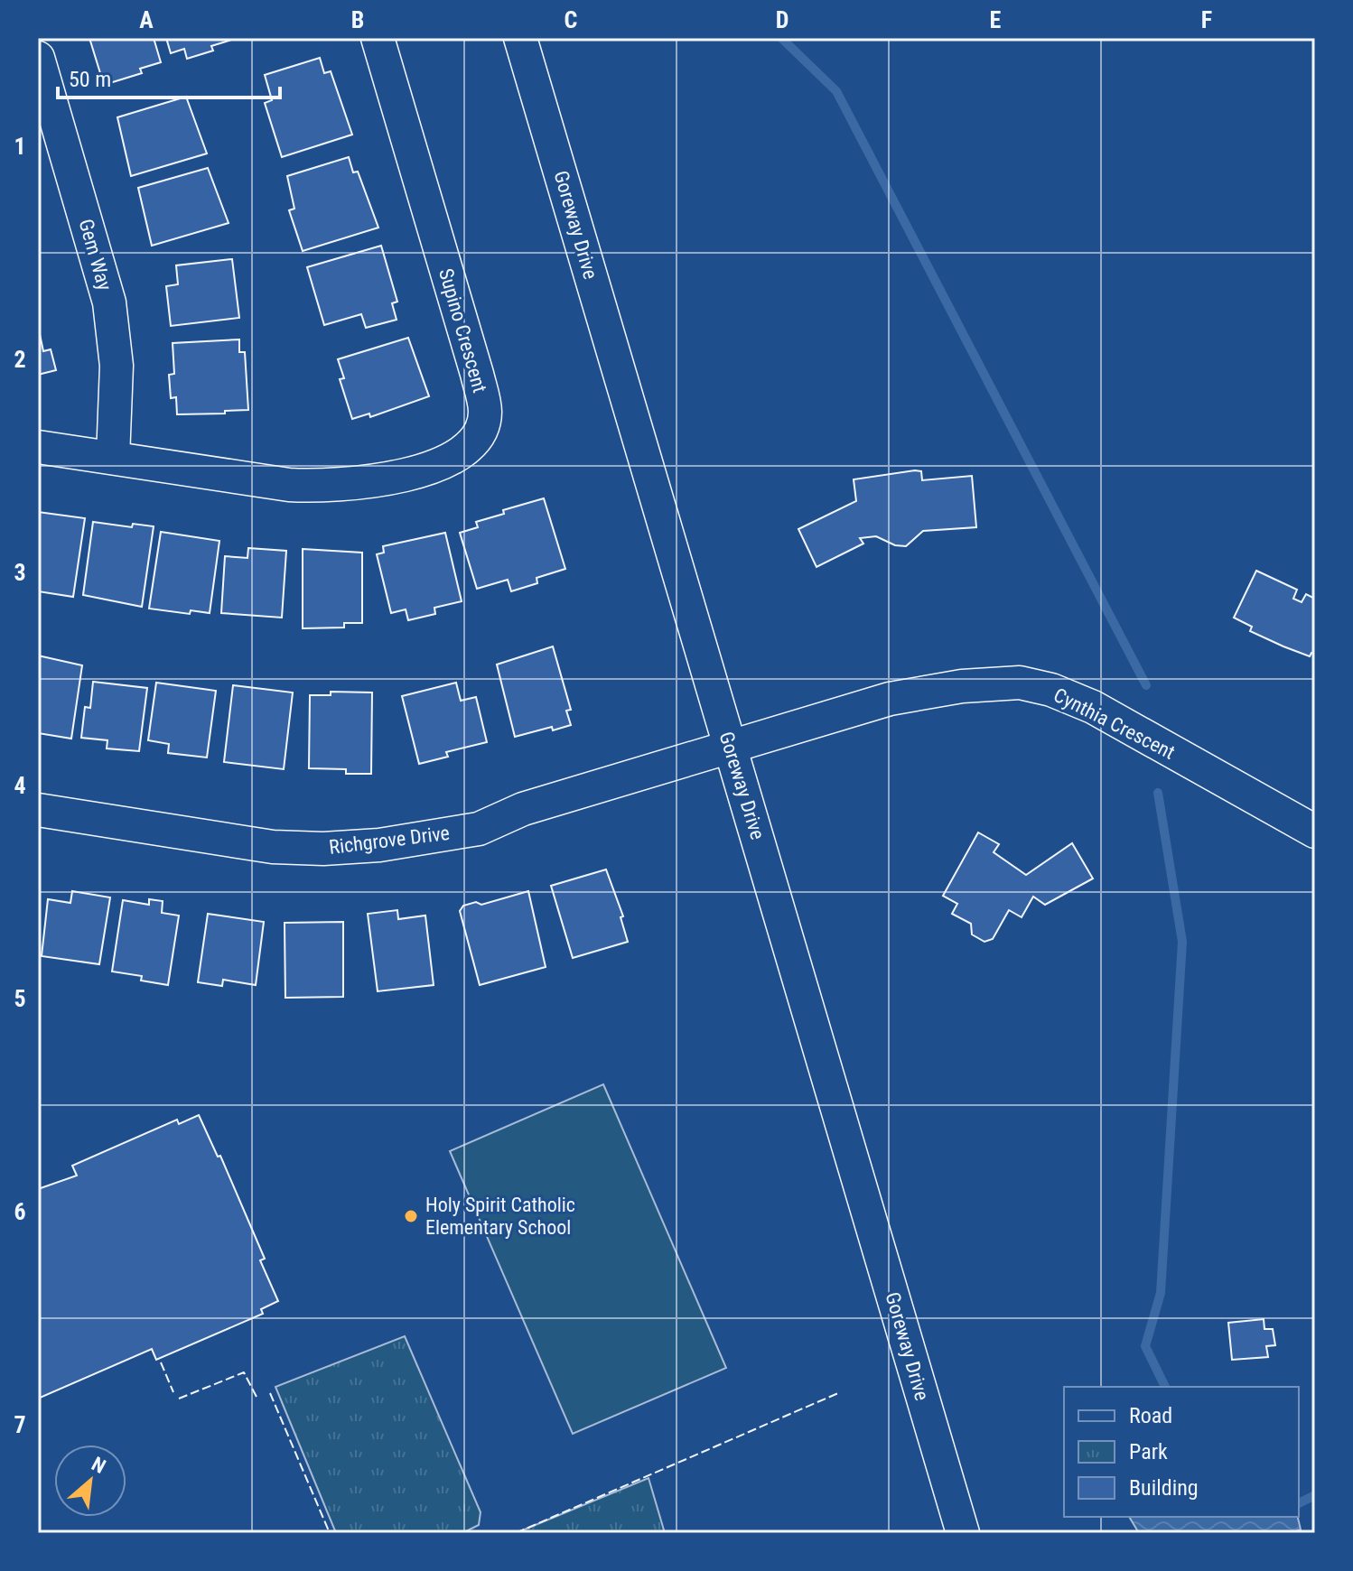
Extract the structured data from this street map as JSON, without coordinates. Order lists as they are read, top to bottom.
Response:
{
  "streets": {
    "street": [
      "Goreway Drive",
      "Gem Way",
      "Supino Crescent",
      "Cynthia Crescent",
      "Richgrove Drive"
    ]
  },
  "crossings": [
    ["Goreway Drive", "Cynthia Crescent"],
    ["Goreway Drive", "Richgrove Drive"],
    ["Gem Way", "Supino Crescent"],
    ["Cynthia Crescent", "Richgrove Drive"]
  ],
  "places": ["Holy Spirit Catholic Elementary School"],
  "legend": ["Road", "Park", "Building"],
  "scale_bar": "50 m",
  "north": "top right",
  "grid": {
    "columns": [
      "A",
      "B",
      "C",
      "D",
      "E",
      "F"
    ],
    "rows": [
      "1",
      "2",
      "3",
      "4",
      "5",
      "6",
      "7"
    ]
  }
}
